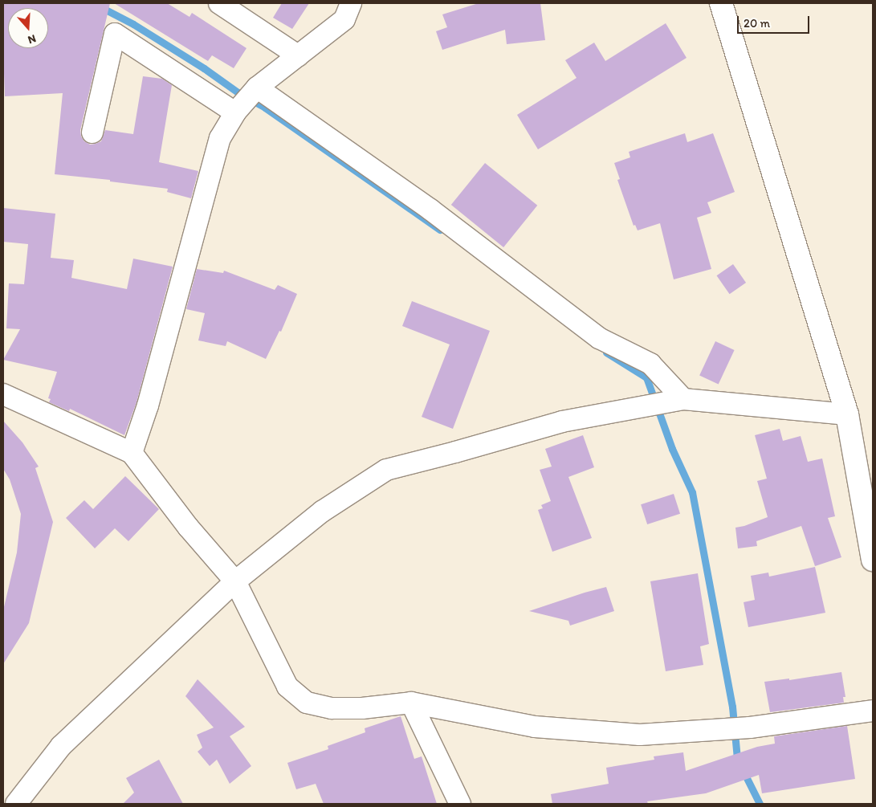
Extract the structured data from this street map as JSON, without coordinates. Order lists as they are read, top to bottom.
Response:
{
  "scale_bar": "20 m",
  "north": "bottom"
}
